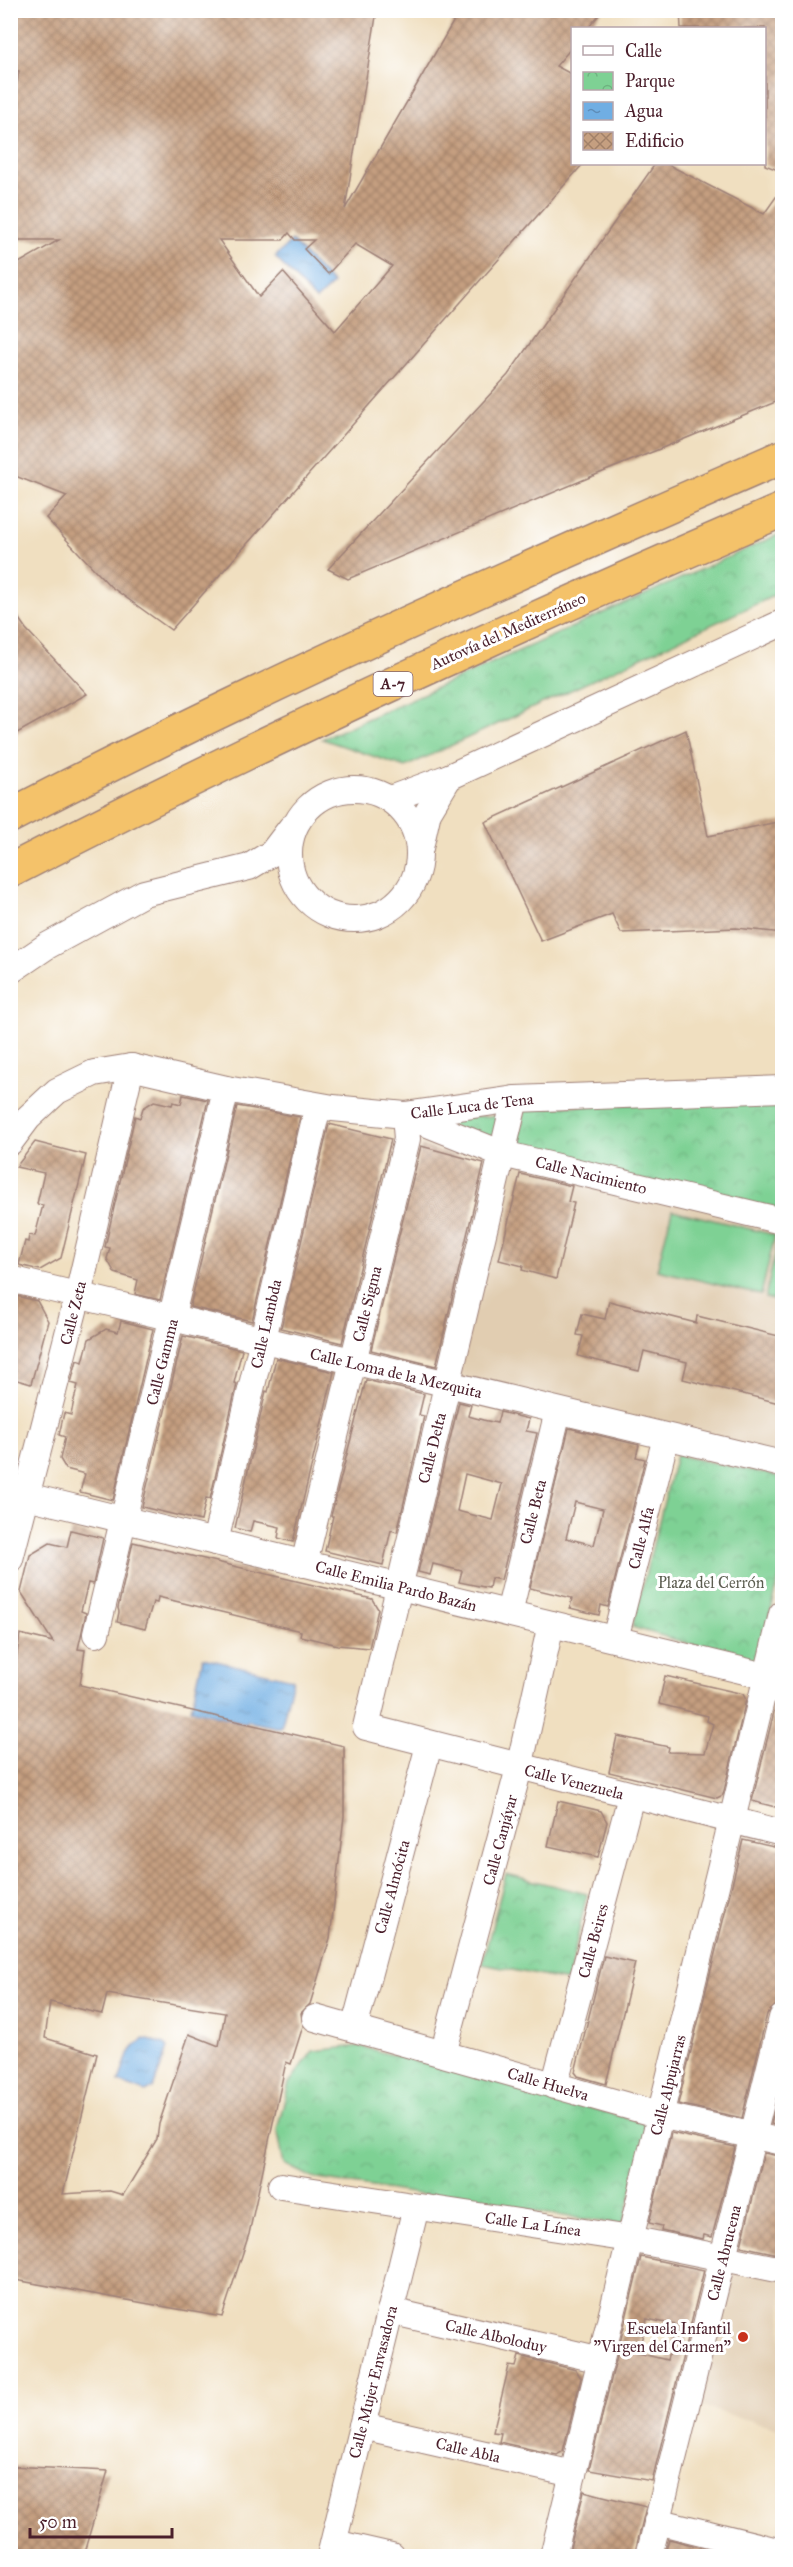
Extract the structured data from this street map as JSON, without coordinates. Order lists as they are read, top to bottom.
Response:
{
  "streets": {
    "highway": ["Autovía del Mediterráneo", "A-7"],
    "street": [
      "Calle Luca de Tena",
      "Calle Nacimiento",
      "Calle Sigma",
      "Calle Zeta",
      "Calle Lambda",
      "Calle Gamma",
      "Calle Loma de la Mezquita",
      "Calle Delta",
      "Calle Beta",
      "Calle Alfa",
      "Calle Emilia Pardo Bazán",
      "Calle Venezuela",
      "Calle Canjáyar",
      "Calle Almócita",
      "Calle Beires",
      "Calle Huelva",
      "Calle Alpujarras",
      "Calle La Línea",
      "Calle Abrucena",
      "Calle Alboloduy",
      "Calle Mujer Envasadora",
      "Calle Abla"
    ]
  },
  "crossings": [
    ["Calle Luca de Tena", "Calle Nacimiento"],
    ["Calle Luca de Tena", "Calle Sigma"],
    ["Calle Luca de Tena", "Calle Zeta"],
    ["Calle Luca de Tena", "Calle Lambda"],
    ["Calle Luca de Tena", "Calle Gamma"],
    ["Calle Luca de Tena", "Calle Delta"],
    ["Calle Nacimiento", "Calle Sigma"],
    ["Calle Nacimiento", "Calle Delta"],
    ["Calle Sigma", "Calle Loma de la Mezquita"],
    ["Calle Sigma", "Calle Emilia Pardo Bazán"],
    ["Calle Zeta", "Calle Loma de la Mezquita"],
    ["Calle Zeta", "Calle Emilia Pardo Bazán"],
    ["Calle Lambda", "Calle Loma de la Mezquita"],
    ["Calle Lambda", "Calle Emilia Pardo Bazán"],
    ["Calle Gamma", "Calle Loma de la Mezquita"],
    ["Calle Gamma", "Calle Emilia Pardo Bazán"],
    ["Calle Loma de la Mezquita", "Calle Delta"],
    ["Calle Loma de la Mezquita", "Calle Beta"],
    ["Calle Loma de la Mezquita", "Calle Alfa"],
    ["Calle Delta", "Calle Emilia Pardo Bazán"],
    ["Calle Delta", "Calle Venezuela"],
    ["Calle Beta", "Calle Emilia Pardo Bazán"],
    ["Calle Alfa", "Calle Emilia Pardo Bazán"],
    ["Calle Emilia Pardo Bazán", "Calle Canjáyar"],
    ["Calle Emilia Pardo Bazán", "Calle Alpujarras"],
    ["Calle Venezuela", "Calle Canjáyar"],
    ["Calle Venezuela", "Calle Almócita"],
    ["Calle Venezuela", "Calle Beires"],
    ["Calle Venezuela", "Calle Alpujarras"],
    ["Calle Canjáyar", "Calle Huelva"],
    ["Calle Almócita", "Calle Huelva"],
    ["Calle Beires", "Calle Huelva"],
    ["Calle Huelva", "Calle Alpujarras"],
    ["Calle Huelva", "Calle Abrucena"],
    ["Calle Alpujarras", "Calle La Línea"],
    ["Calle Alpujarras", "Calle Alboloduy"],
    ["Calle Alpujarras", "Calle Abla"],
    ["Calle La Línea", "Calle Abrucena"],
    ["Calle La Línea", "Calle Mujer Envasadora"],
    ["Calle Alboloduy", "Calle Mujer Envasadora"],
    ["Calle Mujer Envasadora", "Calle Abla"]
  ],
  "parks": ["Plaza del Cerrón"],
  "places": ["Escuela Infantil \"Virgen del Carmen\""],
  "legend": [
    "Calle",
    "Parque",
    "Agua",
    "Edificio"
  ],
  "scale_bar": "50 m"
}
